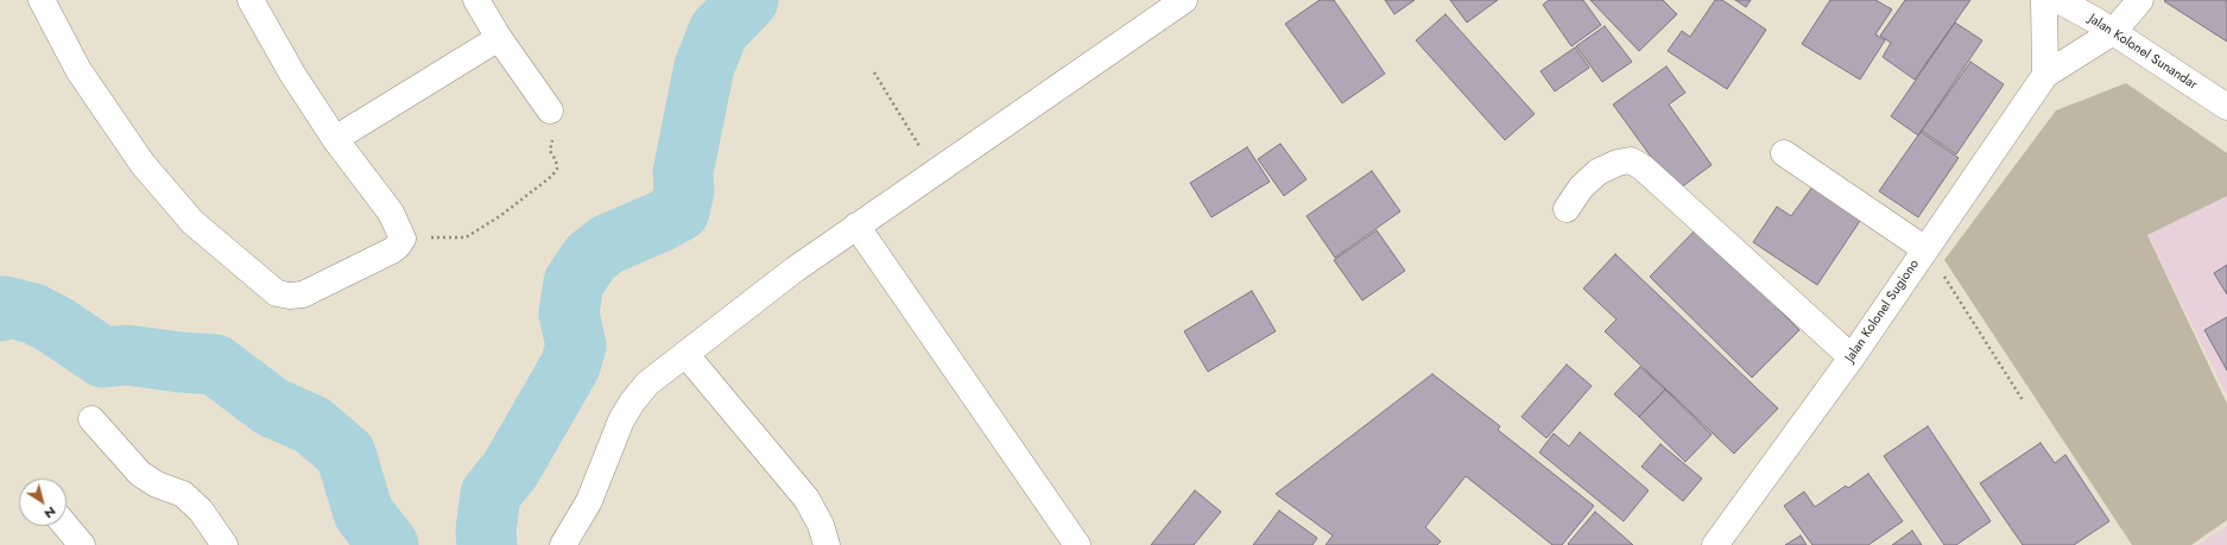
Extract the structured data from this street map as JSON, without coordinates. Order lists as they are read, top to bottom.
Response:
{
  "streets": {
    "street": ["Jalan Kolonel Sunandar", "Jalan Kolonel Sugiono"]
  },
  "crossings": [
    ["Jalan Kolonel Sunandar", "Jalan Kolonel Sugiono"]
  ],
  "north": "bottom right"
}
